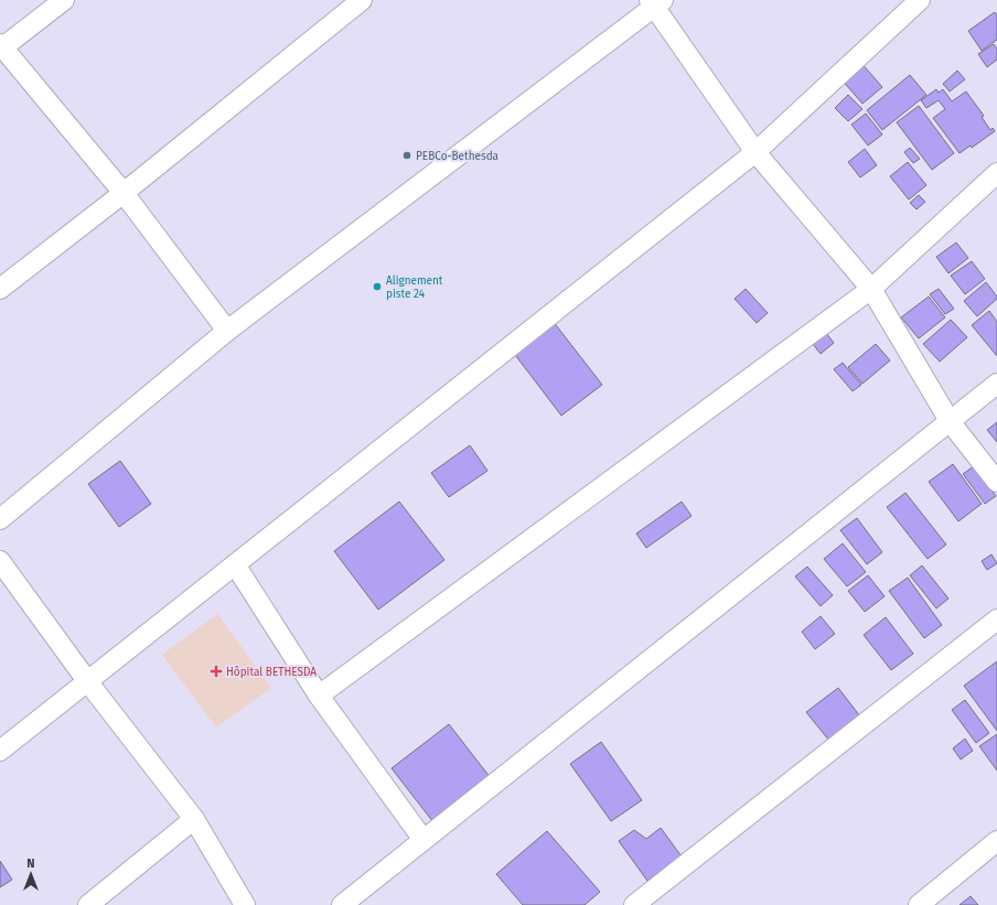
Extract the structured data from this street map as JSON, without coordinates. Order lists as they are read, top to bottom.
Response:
{
  "places": {
    "other": ["PEBCo-Bethesda", "Alignement piste 24"],
    "health": ["Hôpital BETHESDA"]
  },
  "north": "top"
}
